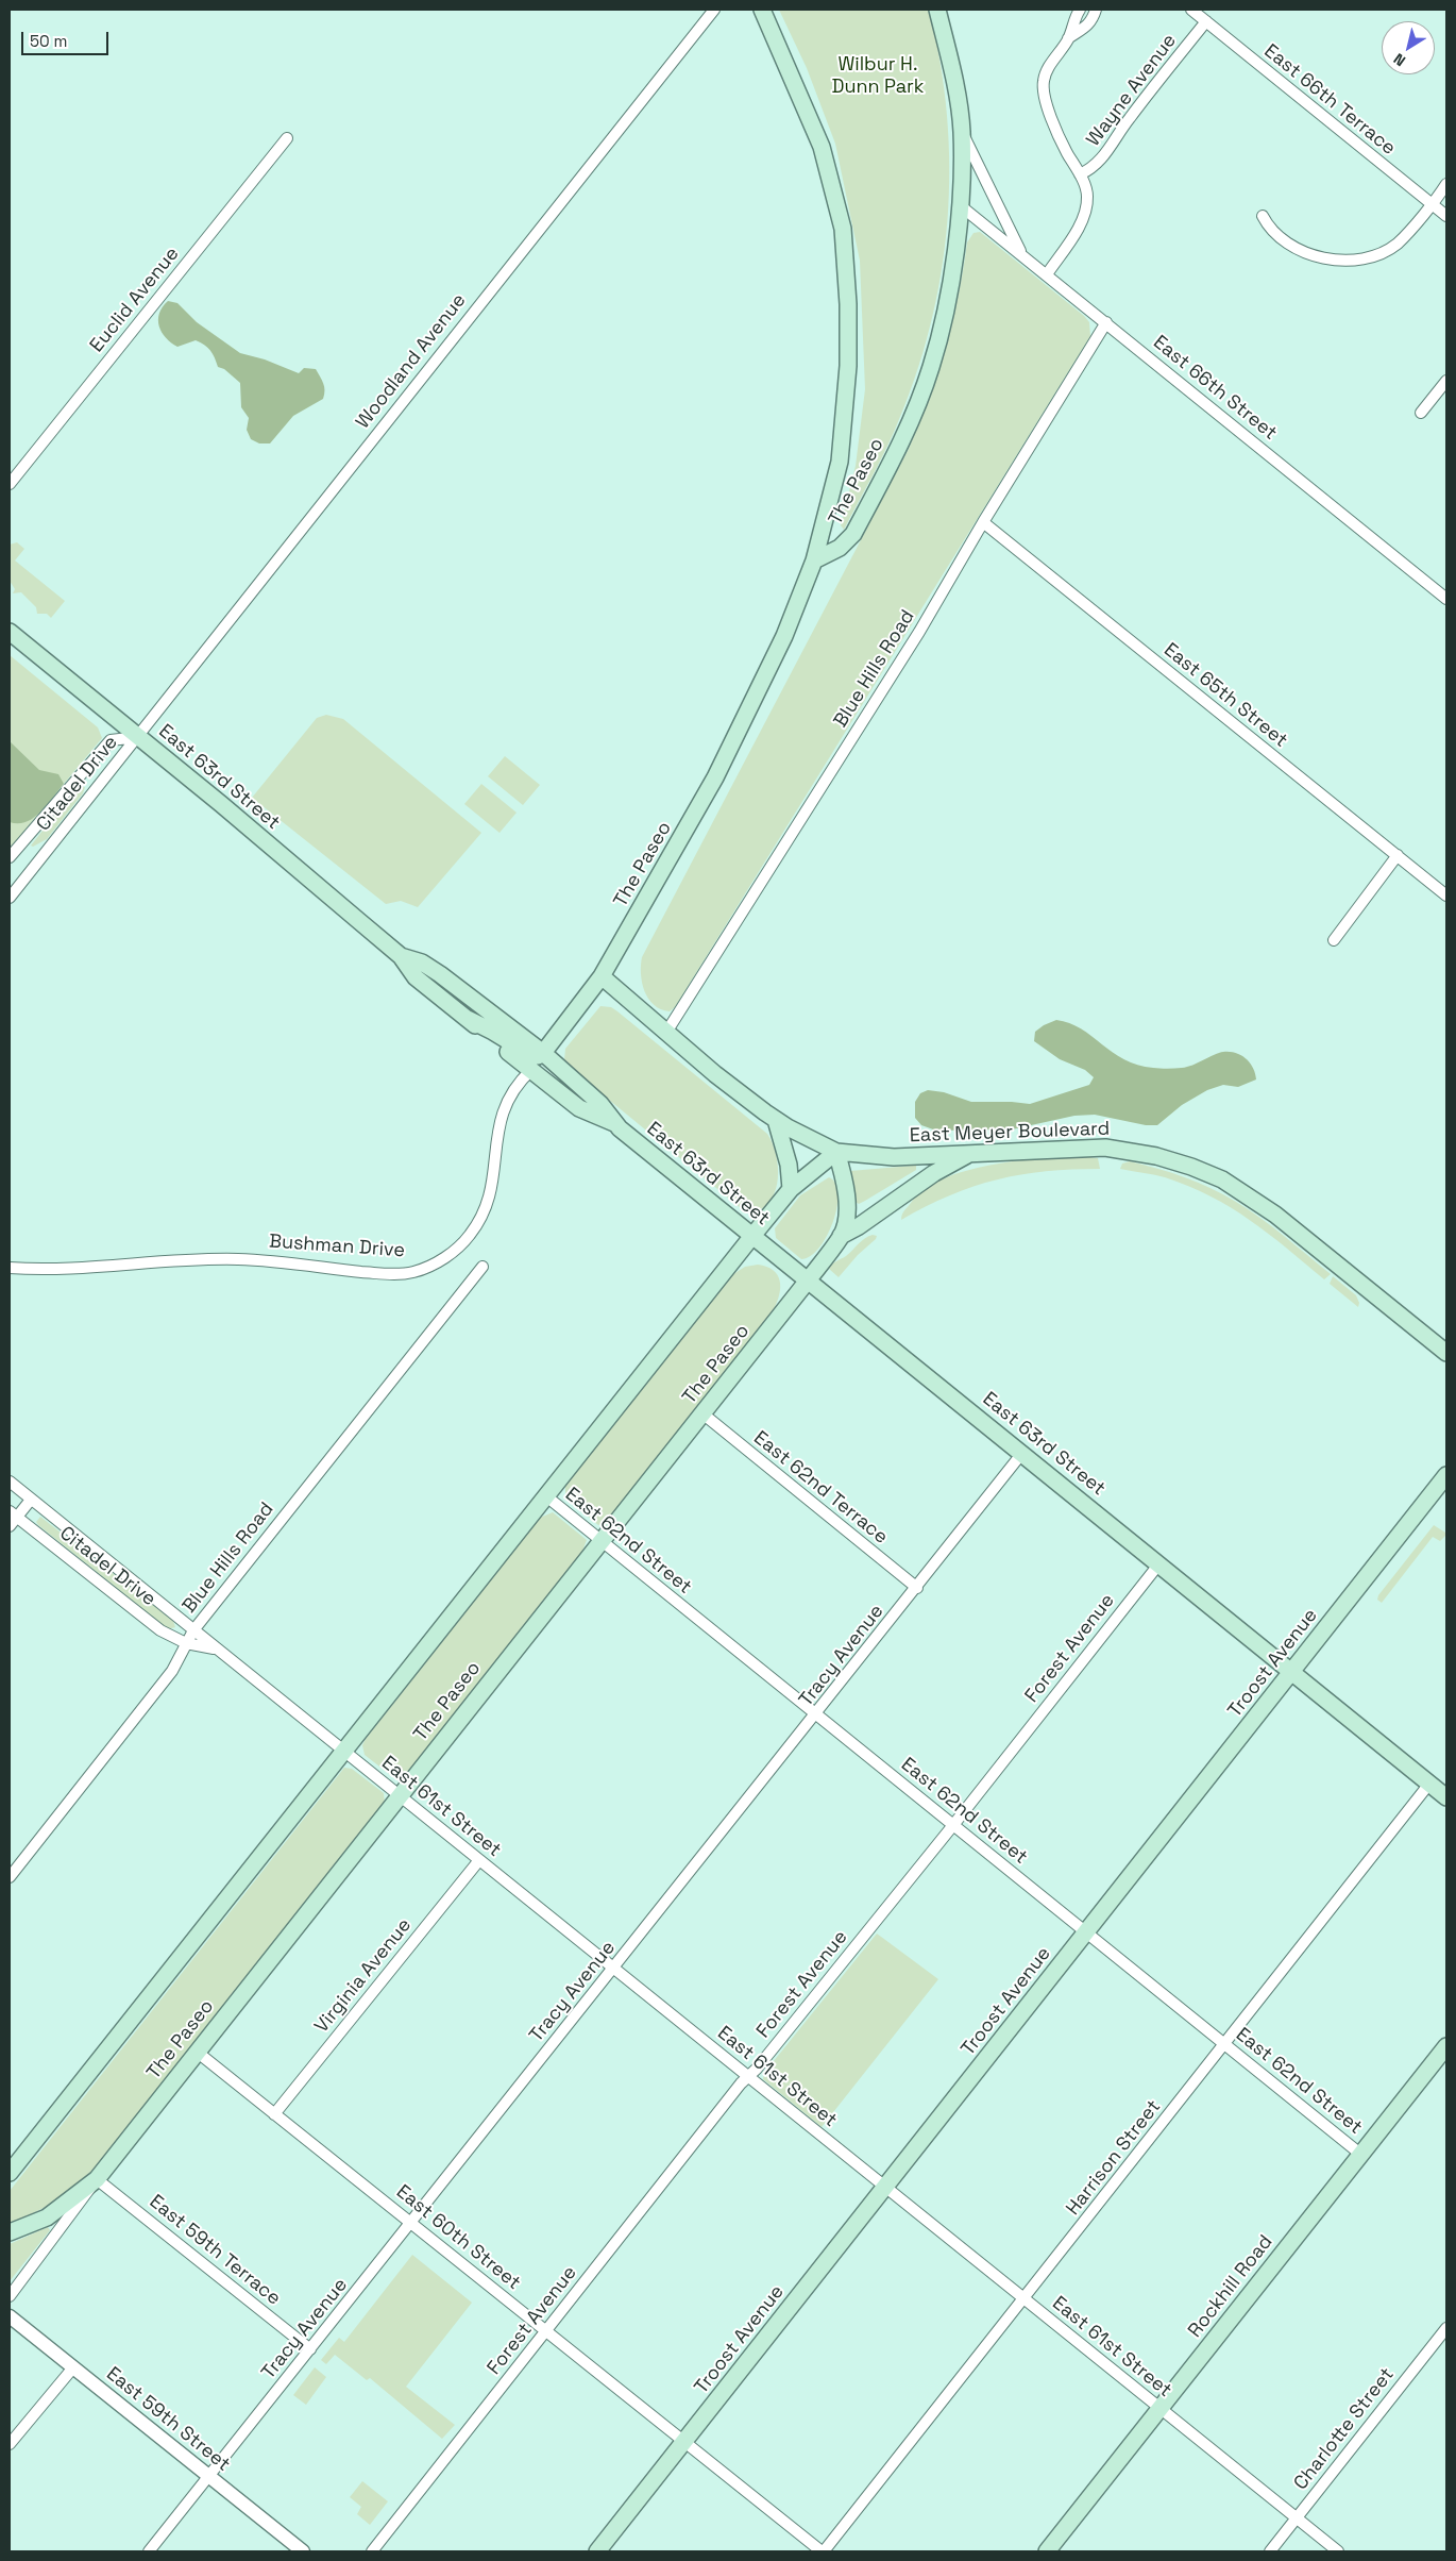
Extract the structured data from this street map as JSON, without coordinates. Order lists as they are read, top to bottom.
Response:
{
  "streets": {
    "main road": [
      "The Paseo",
      "East 63rd Street",
      "East Meyer Boulevard",
      "Troost Avenue",
      "Rockhill Road"
    ],
    "street": [
      "Wayne Avenue",
      "East 66th Terrace",
      "Euclid Avenue",
      "Woodland Avenue",
      "East 66th Street",
      "Blue Hills Road",
      "East 65th Street",
      "Citadel Drive",
      "Bushman Drive",
      "East 62nd Terrace",
      "East 62nd Street",
      "Forest Avenue",
      "Tracy Avenue",
      "East 61st Street",
      "Virginia Avenue",
      "Harrison Street",
      "East 60th Street",
      "East 59th Terrace",
      "East 59th Street",
      "Charlotte Street"
    ]
  },
  "crossings": [
    ["Wayne Avenue", "East 66th Terrace"],
    ["Woodland Avenue", "East 63rd Street"],
    ["Woodland Avenue", "Citadel Drive"],
    ["East 66th Street", "The Paseo"],
    ["East 66th Street", "Blue Hills Road"],
    ["The Paseo", "East 63rd Street"],
    ["The Paseo", "East Meyer Boulevard"],
    ["The Paseo", "East 62nd Terrace"],
    ["The Paseo", "East 62nd Street"],
    ["The Paseo", "East 61st Street"],
    ["The Paseo", "East 60th Street"],
    ["The Paseo", "East 59th Terrace"],
    ["Blue Hills Road", "East 65th Street"],
    ["Blue Hills Road", "Citadel Drive"],
    ["Blue Hills Road", "East Meyer Boulevard"],
    ["Blue Hills Road", "East 61st Street"],
    ["East 63rd Street", "Citadel Drive"],
    ["East 63rd Street", "Bushman Drive"],
    ["East 63rd Street", "Forest Avenue"],
    ["East 63rd Street", "Tracy Avenue"],
    ["East 63rd Street", "Troost Avenue"],
    ["East 63rd Street", "Harrison Street"],
    ["Citadel Drive", "East 61st Street"],
    ["East 62nd Terrace", "Tracy Avenue"],
    ["East 62nd Street", "Forest Avenue"],
    ["East 62nd Street", "Tracy Avenue"],
    ["East 62nd Street", "Troost Avenue"],
    ["East 62nd Street", "Harrison Street"],
    ["East 62nd Street", "Rockhill Road"],
    ["Forest Avenue", "East 61st Street"],
    ["Forest Avenue", "East 60th Street"],
    ["Tracy Avenue", "East 61st Street"],
    ["Tracy Avenue", "East 60th Street"],
    ["Tracy Avenue", "East 59th Terrace"],
    ["Tracy Avenue", "East 59th Street"],
    ["Troost Avenue", "East 61st Street"],
    ["Troost Avenue", "East 60th Street"],
    ["East 61st Street", "Virginia Avenue"],
    ["East 61st Street", "Harrison Street"],
    ["East 61st Street", "Rockhill Road"],
    ["East 61st Street", "Charlotte Street"],
    ["Virginia Avenue", "East 60th Street"],
    ["Harrison Street", "East 60th Street"]
  ],
  "parks": ["Wilbur H. Dunn Park"],
  "scale_bar": "50 m",
  "north": "bottom left"
}
